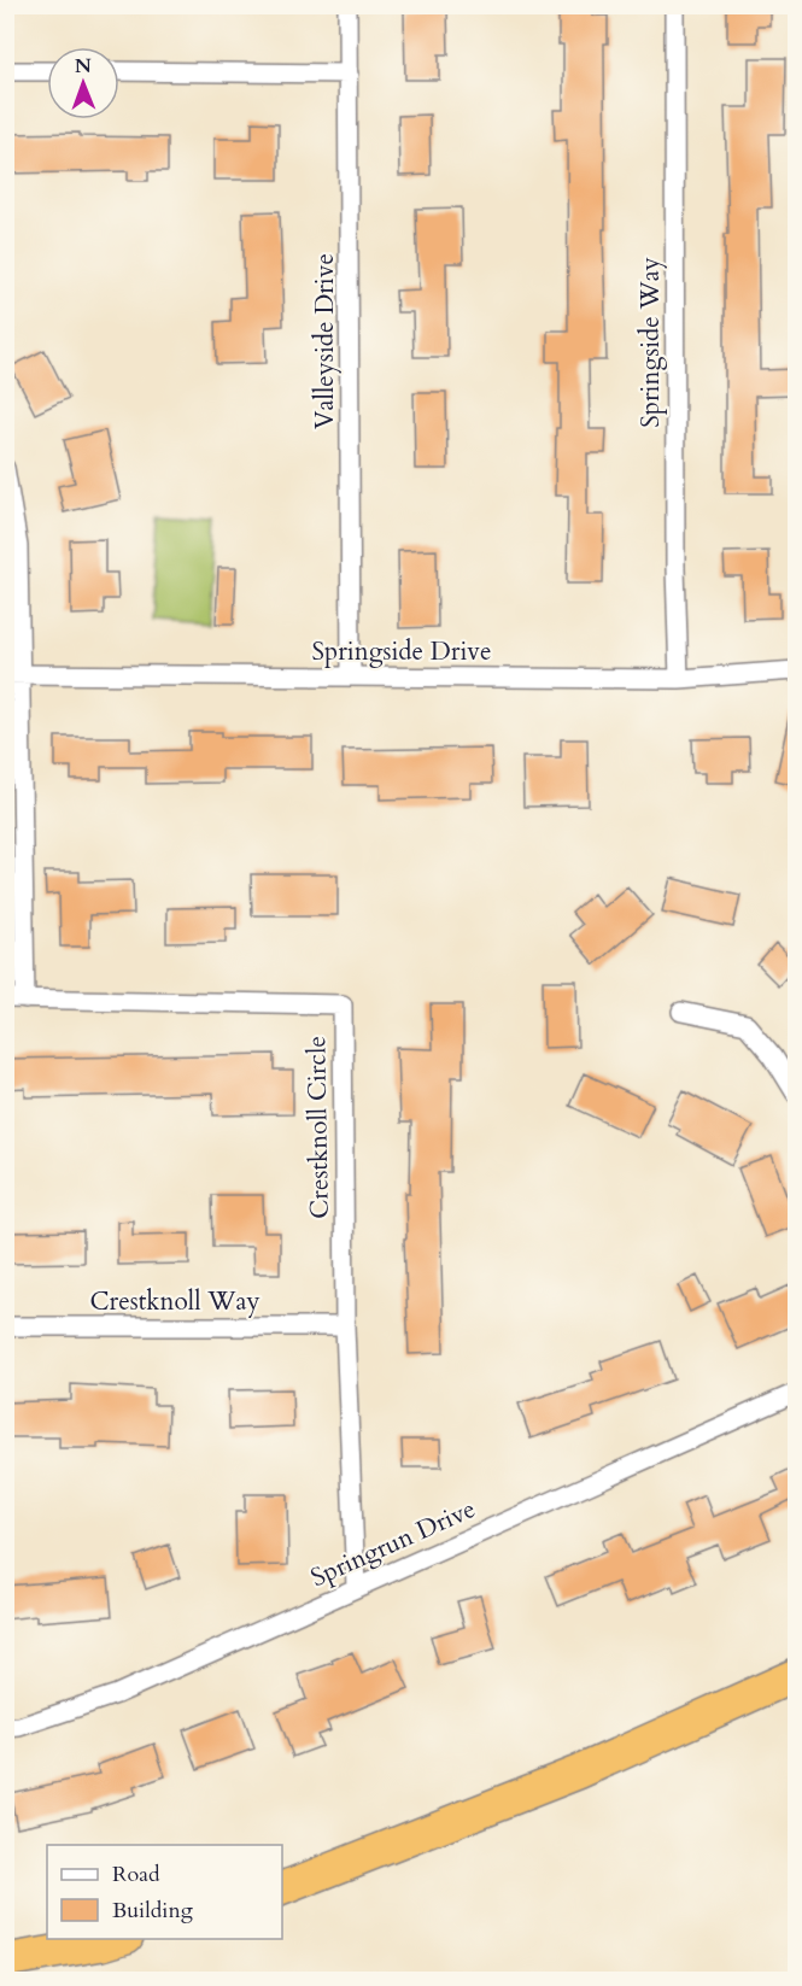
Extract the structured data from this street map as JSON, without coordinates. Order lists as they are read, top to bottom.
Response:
{
  "streets": {
    "street": [
      "Valleyside Drive",
      "Springside Way",
      "Springside Drive",
      "Crestknoll Circle",
      "Crestknoll Way",
      "Springrun Drive"
    ]
  },
  "crossings": [
    ["Valleyside Drive", "Springside Drive"],
    ["Springside Way", "Springside Drive"],
    ["Crestknoll Circle", "Crestknoll Way"],
    ["Crestknoll Circle", "Springrun Drive"]
  ],
  "legend": ["Road", "Building"],
  "north": "top"
}
